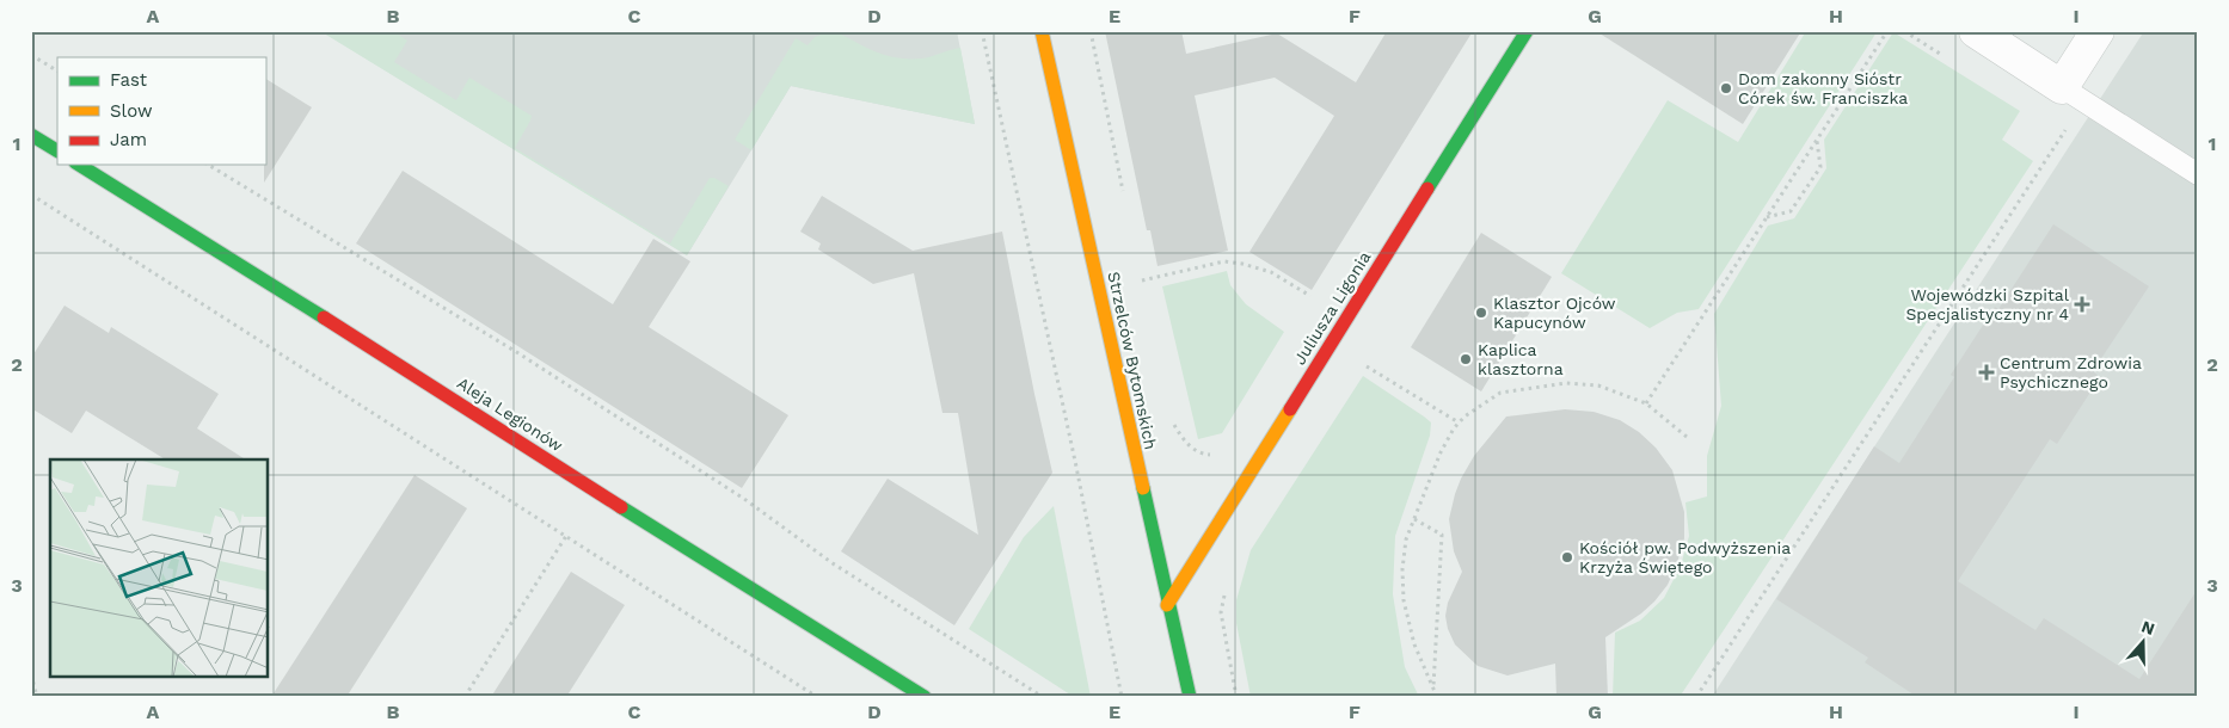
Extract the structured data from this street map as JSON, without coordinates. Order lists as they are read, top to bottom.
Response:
{
  "streets": {
    "street": ["Juliusza Ligonia", "Strzelców Bytomskich", "Aleja Legionów"]
  },
  "crossings": [
    ["Juliusza Ligonia", "Strzelców Bytomskich"]
  ],
  "places": {
    "other": [
      "Dom zakonny Sióstr Córek św. Franciszka",
      "Klasztor Ojców Kapucynów",
      "Kaplica klasztorna",
      "Kościół pw. Podwyższenia Krzyża Świętego"
    ],
    "health": ["Wojewódzki Szpital Specjalistyczny nr 4", "Centrum Zdrowia Psychicznego"]
  },
  "legend": ["Fast", "Slow", "Jam"],
  "north": "top",
  "grid": {
    "columns": [
      "A",
      "B",
      "C",
      "D",
      "E",
      "F",
      "G",
      "H",
      "I"
    ],
    "rows": ["1", "2", "3"]
  }
}
